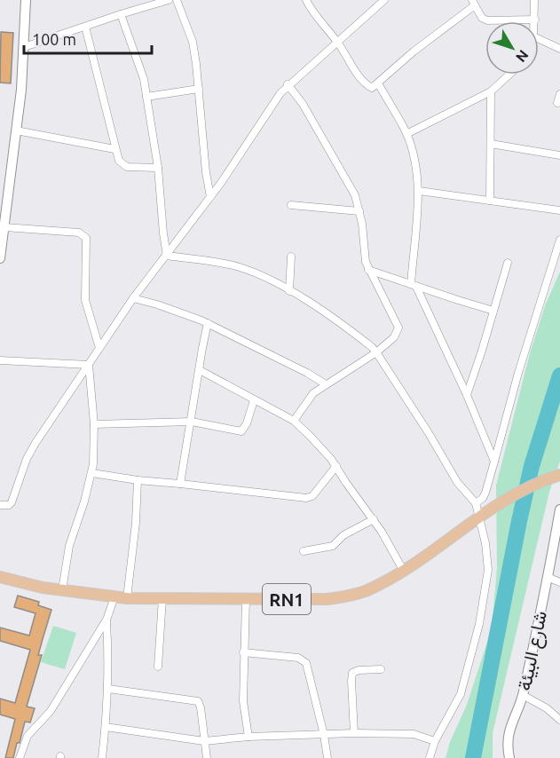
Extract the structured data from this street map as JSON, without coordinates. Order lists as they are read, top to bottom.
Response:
{
  "streets": {
    "main road": ["RN1"],
    "street": ["شارع البيئة"]
  },
  "scale_bar": "100 m",
  "north": "bottom right"
}
